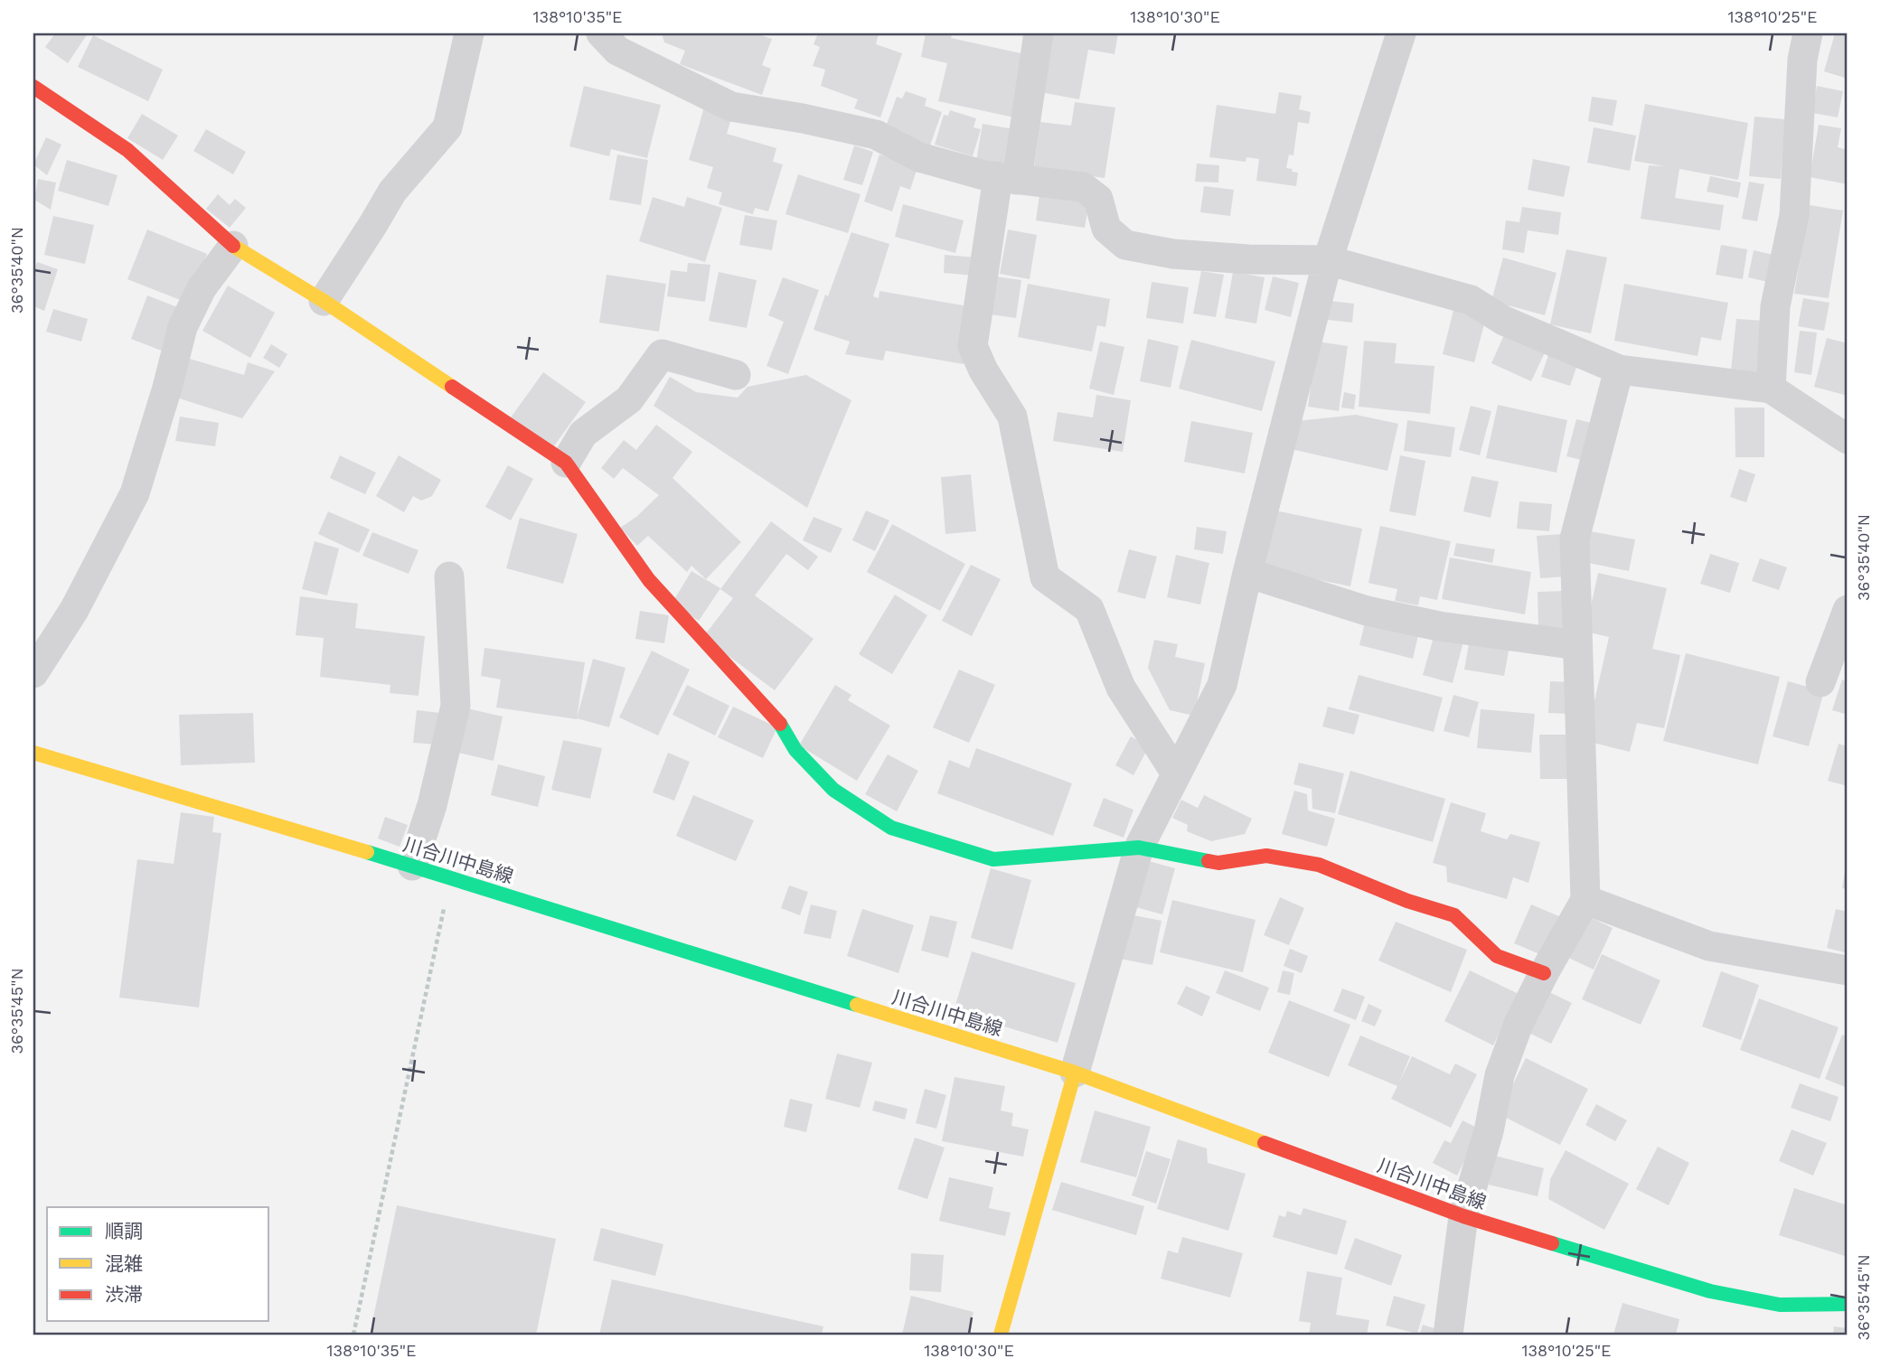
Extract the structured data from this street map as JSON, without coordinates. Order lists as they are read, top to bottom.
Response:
{
  "streets": {
    "street": ["川合川中島線"]
  },
  "legend": ["順調", "混雑", "渋滞"],
  "coordinates": [
    "138°10'35\"E",
    "138°10'30\"E",
    "138°10'25\"E",
    "36°35'40\"N",
    "36°35'45\"N"
  ]
}
